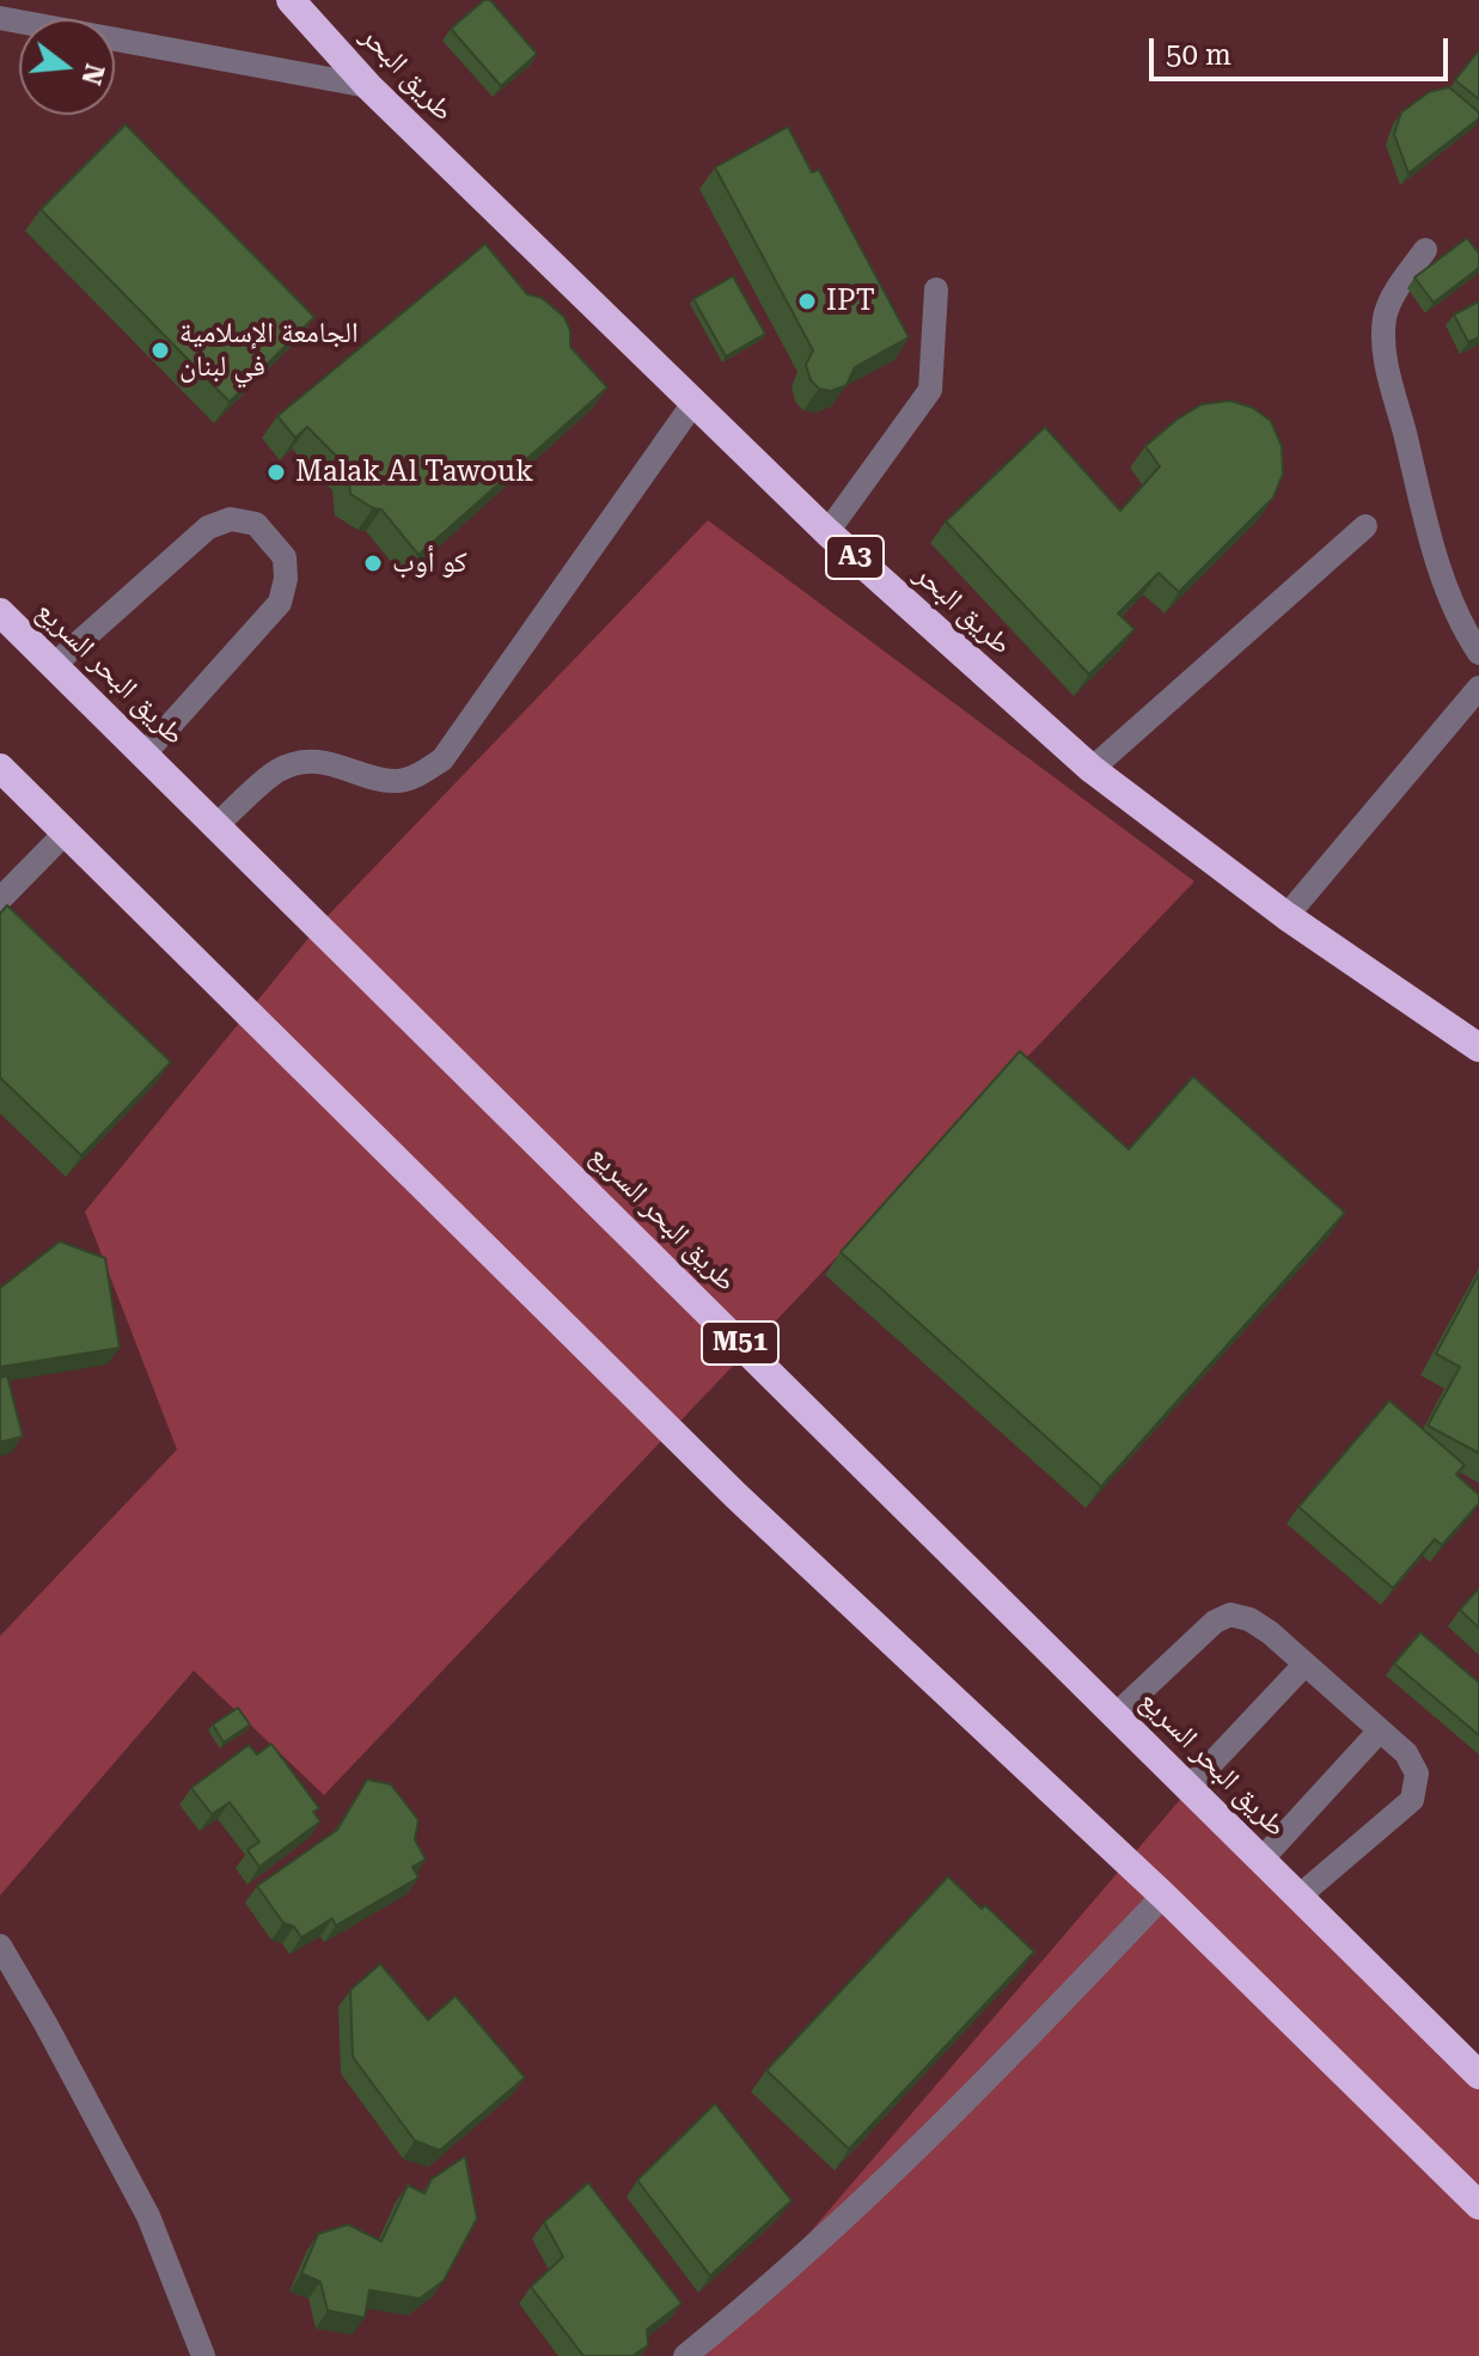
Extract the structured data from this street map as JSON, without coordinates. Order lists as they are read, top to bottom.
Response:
{
  "streets": {
    "highway": [
      "طريق البحر",
      "A3",
      "طريق البحر السريع",
      "M51"
    ]
  },
  "places": [
    "IPT",
    "الجامعة الإسلامية في لبنان",
    "Malak Al Tawouk",
    "كو أوب"
  ],
  "scale_bar": "50 m",
  "north": "right"
}
